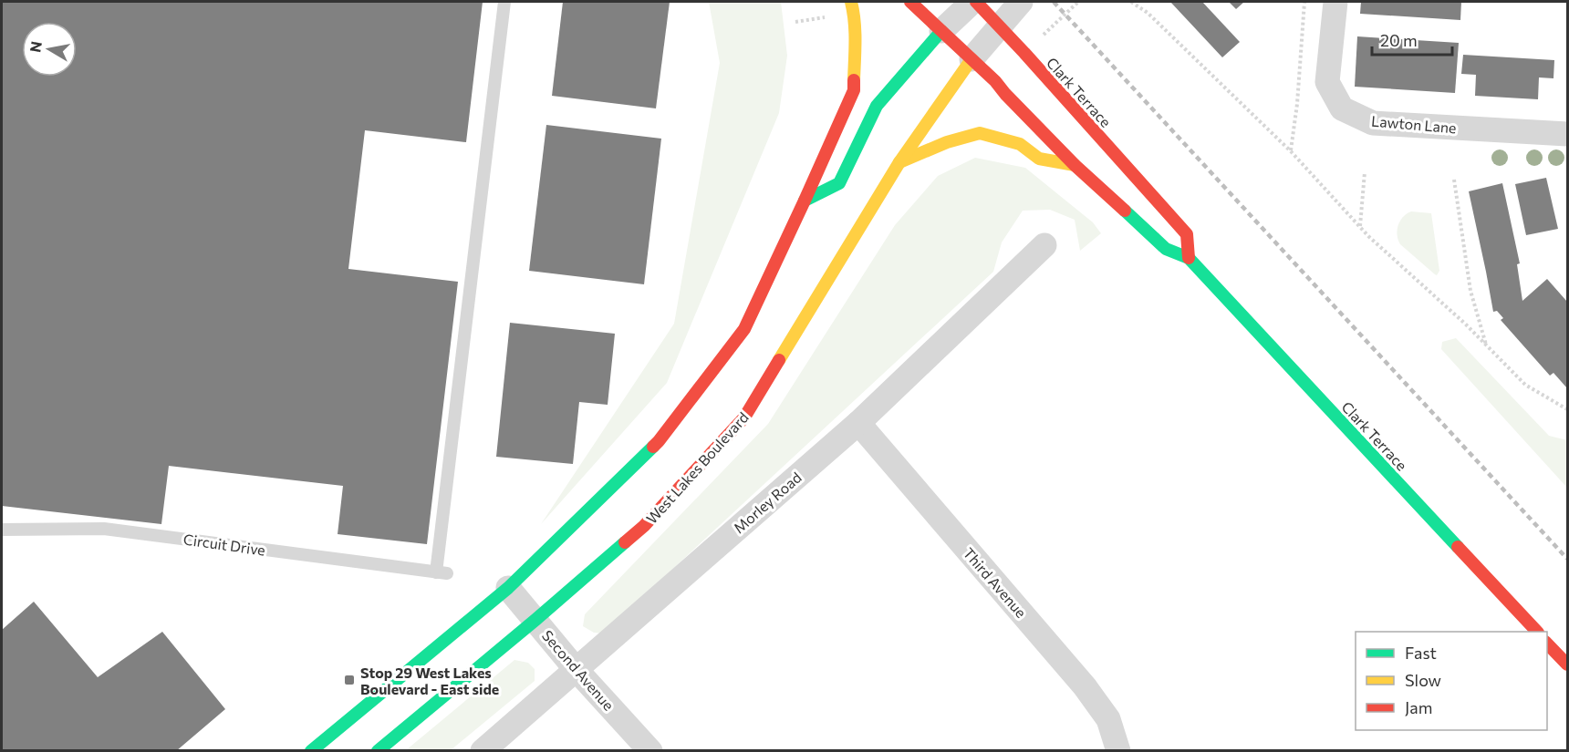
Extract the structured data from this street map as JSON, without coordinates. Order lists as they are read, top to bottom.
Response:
{
  "streets": {
    "main road": ["Clark Terrace", "West Lakes Boulevard"],
    "street": [
      "Lawton Lane",
      "Morley Road",
      "Third Avenue",
      "Second Avenue"
    ],
    "lane": ["Circuit Drive"]
  },
  "crossings": [
    ["Clark Terrace", "West Lakes Boulevard"],
    ["West Lakes Boulevard", "Second Avenue"],
    ["Morley Road", "Third Avenue"],
    ["Morley Road", "Second Avenue"]
  ],
  "places": {
    "transit": ["Stop 29 West Lakes Boulevard - East side"]
  },
  "legend": ["Fast", "Slow", "Jam"],
  "scale_bar": "20 m",
  "north": "left"
}
